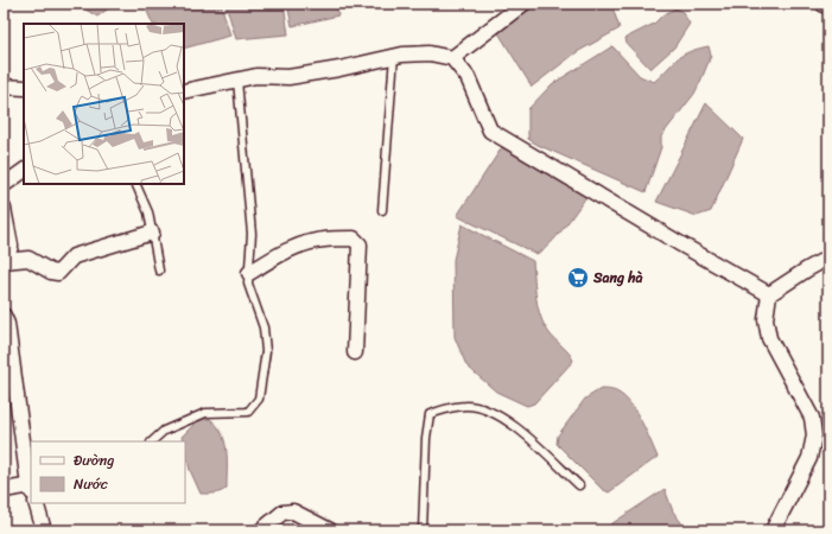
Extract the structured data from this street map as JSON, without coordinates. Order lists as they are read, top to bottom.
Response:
{
  "places": {
    "supermarket": ["Sang hà"]
  },
  "legend": ["Đường", "Nước"]
}
